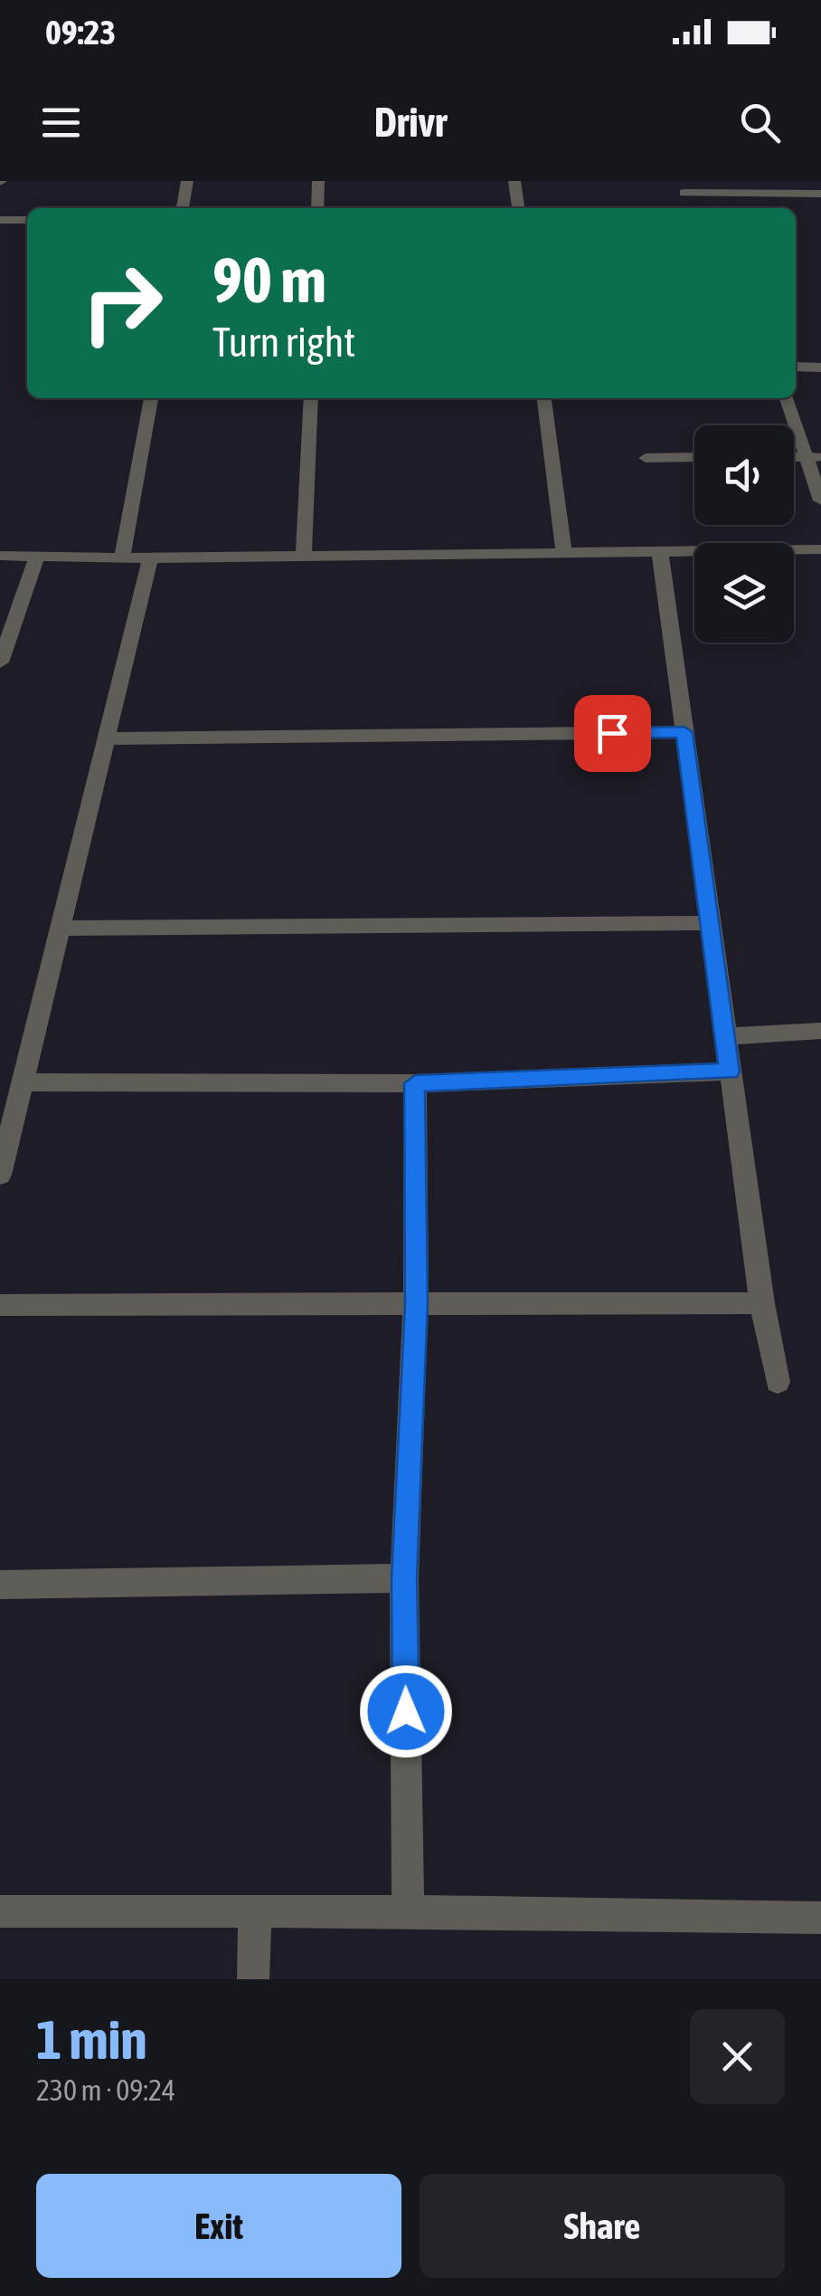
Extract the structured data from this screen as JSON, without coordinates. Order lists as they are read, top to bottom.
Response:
{
  "page": {
    "status": "09:23",
    "header": "Drivr",
    "turn": ["90 m", "Turn right"],
    "heading": ["1 min", "230 m · 09:24"],
    "buttons": ["Exit", "Share"]
  }
}
